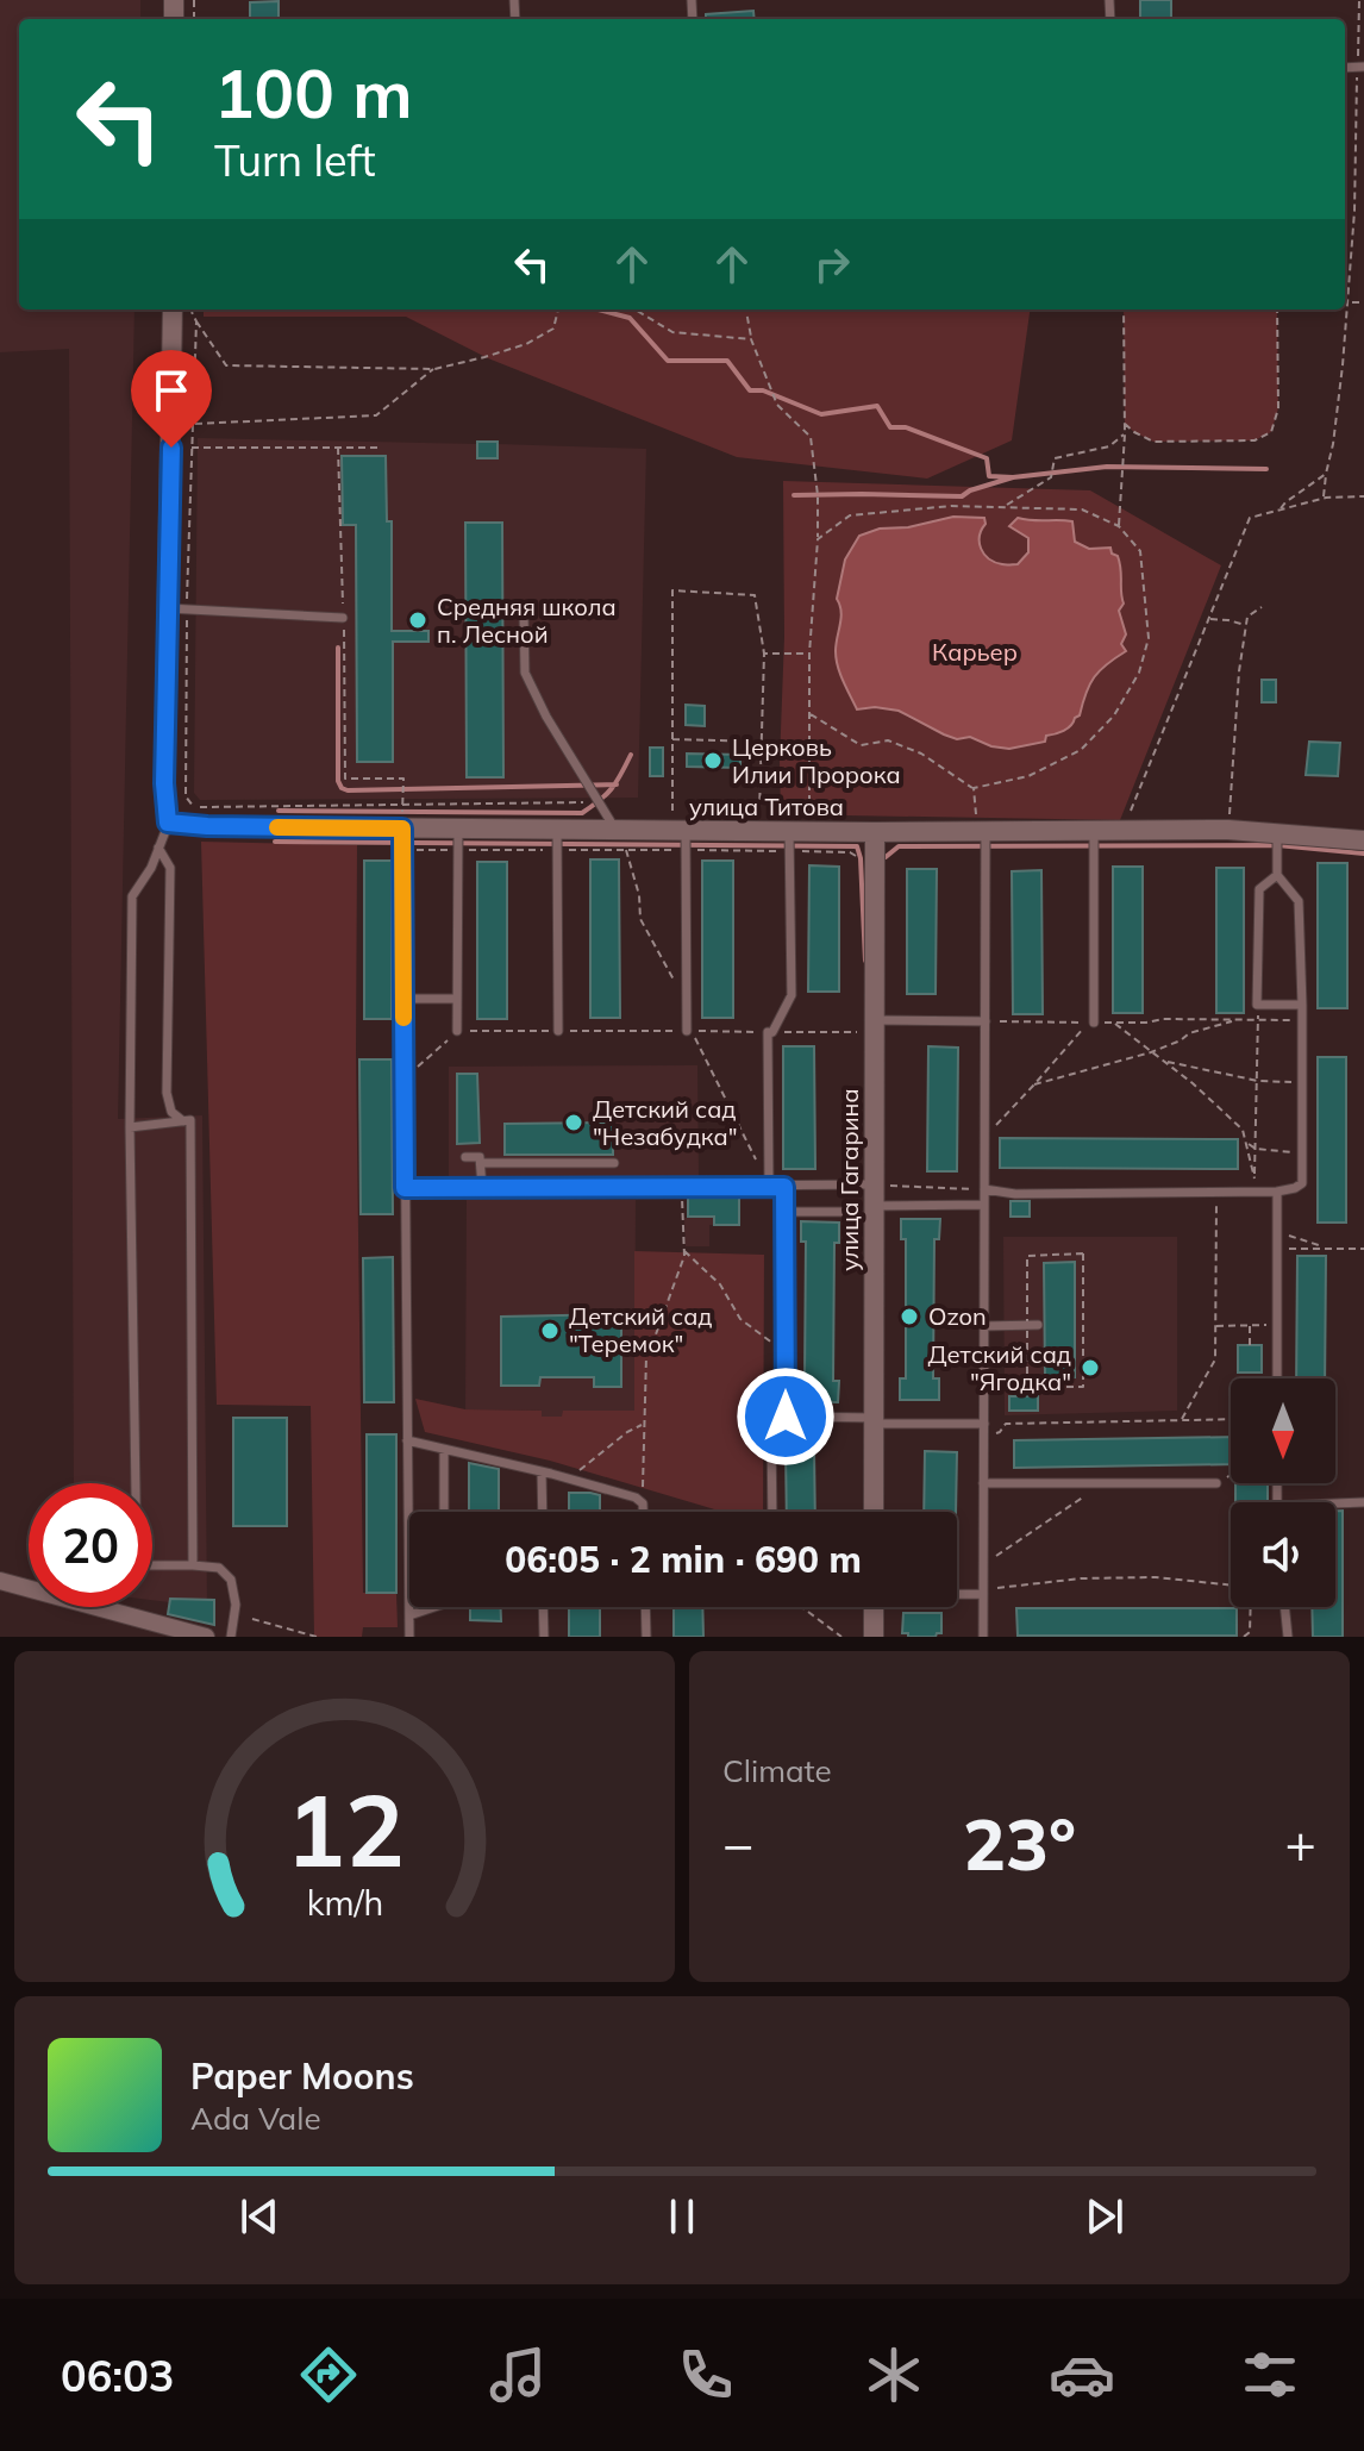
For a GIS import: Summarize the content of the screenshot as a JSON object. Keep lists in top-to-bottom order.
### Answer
{
  "streets": {
    "street": ["улица Титова", "улица Гагарина"]
  },
  "crossings": [
    ["улица Титова", "улица Гагарина"]
  ],
  "parks": ["Карьер"],
  "places": [
    "Средняя школа п. Лесной",
    "Церковь Илии Пророка",
    "Детский сад \"Незабудка\"",
    "Ozon",
    "Детский сад \"Теремок\"",
    "Детский сад \"Ягодка\""
  ],
  "north": "bottom",
  "page": {
    "turn": ["100 m", "Turn left"],
    "limit": "20",
    "trip": "06:05 · 2 min · 690 m",
    "tile": "Climate",
    "heat": ["−", "23°", "+"],
    "song": ["Paper Moons", "Ada Vale"],
    "tabs": "06:03",
    "gauge": ["12", "km/h"]
  }
}
